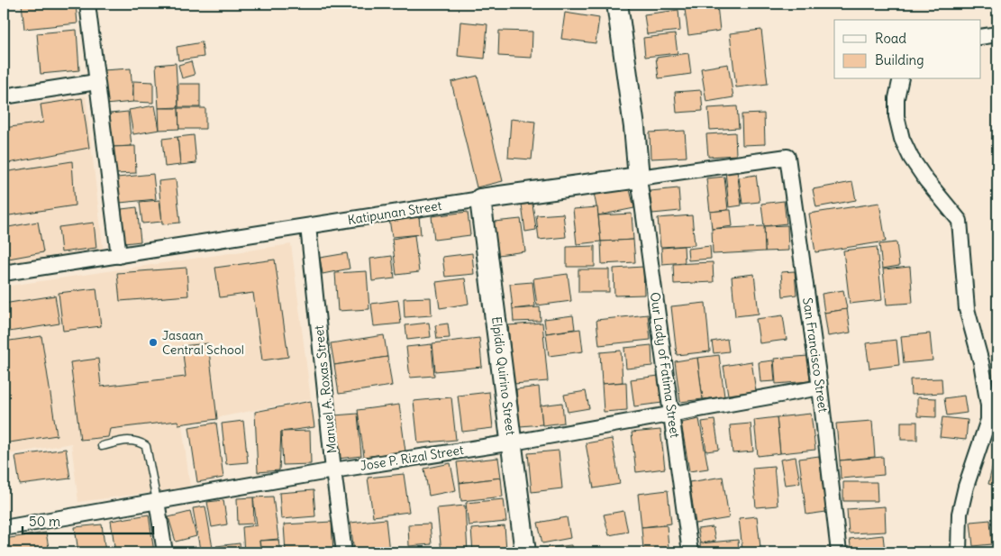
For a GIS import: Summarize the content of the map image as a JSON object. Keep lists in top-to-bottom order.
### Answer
{
  "streets": {
    "street": [
      "Katipunan Street",
      "San Francisco Street",
      "Our Lady of Fatima Street",
      "Elpidio Quirino Street",
      "Manuel A. Roxas Street",
      "Jose P. Rizal Street"
    ]
  },
  "crossings": [
    ["Katipunan Street", "San Francisco Street"],
    ["Katipunan Street", "Our Lady of Fatima Street"],
    ["Katipunan Street", "Elpidio Quirino Street"],
    ["Katipunan Street", "Manuel A. Roxas Street"],
    ["San Francisco Street", "Jose P. Rizal Street"],
    ["Our Lady of Fatima Street", "Jose P. Rizal Street"],
    ["Elpidio Quirino Street", "Jose P. Rizal Street"],
    ["Manuel A. Roxas Street", "Jose P. Rizal Street"]
  ],
  "places": ["Jasaan Central School"],
  "legend": ["Road", "Building"],
  "scale_bar": "50 m"
}
